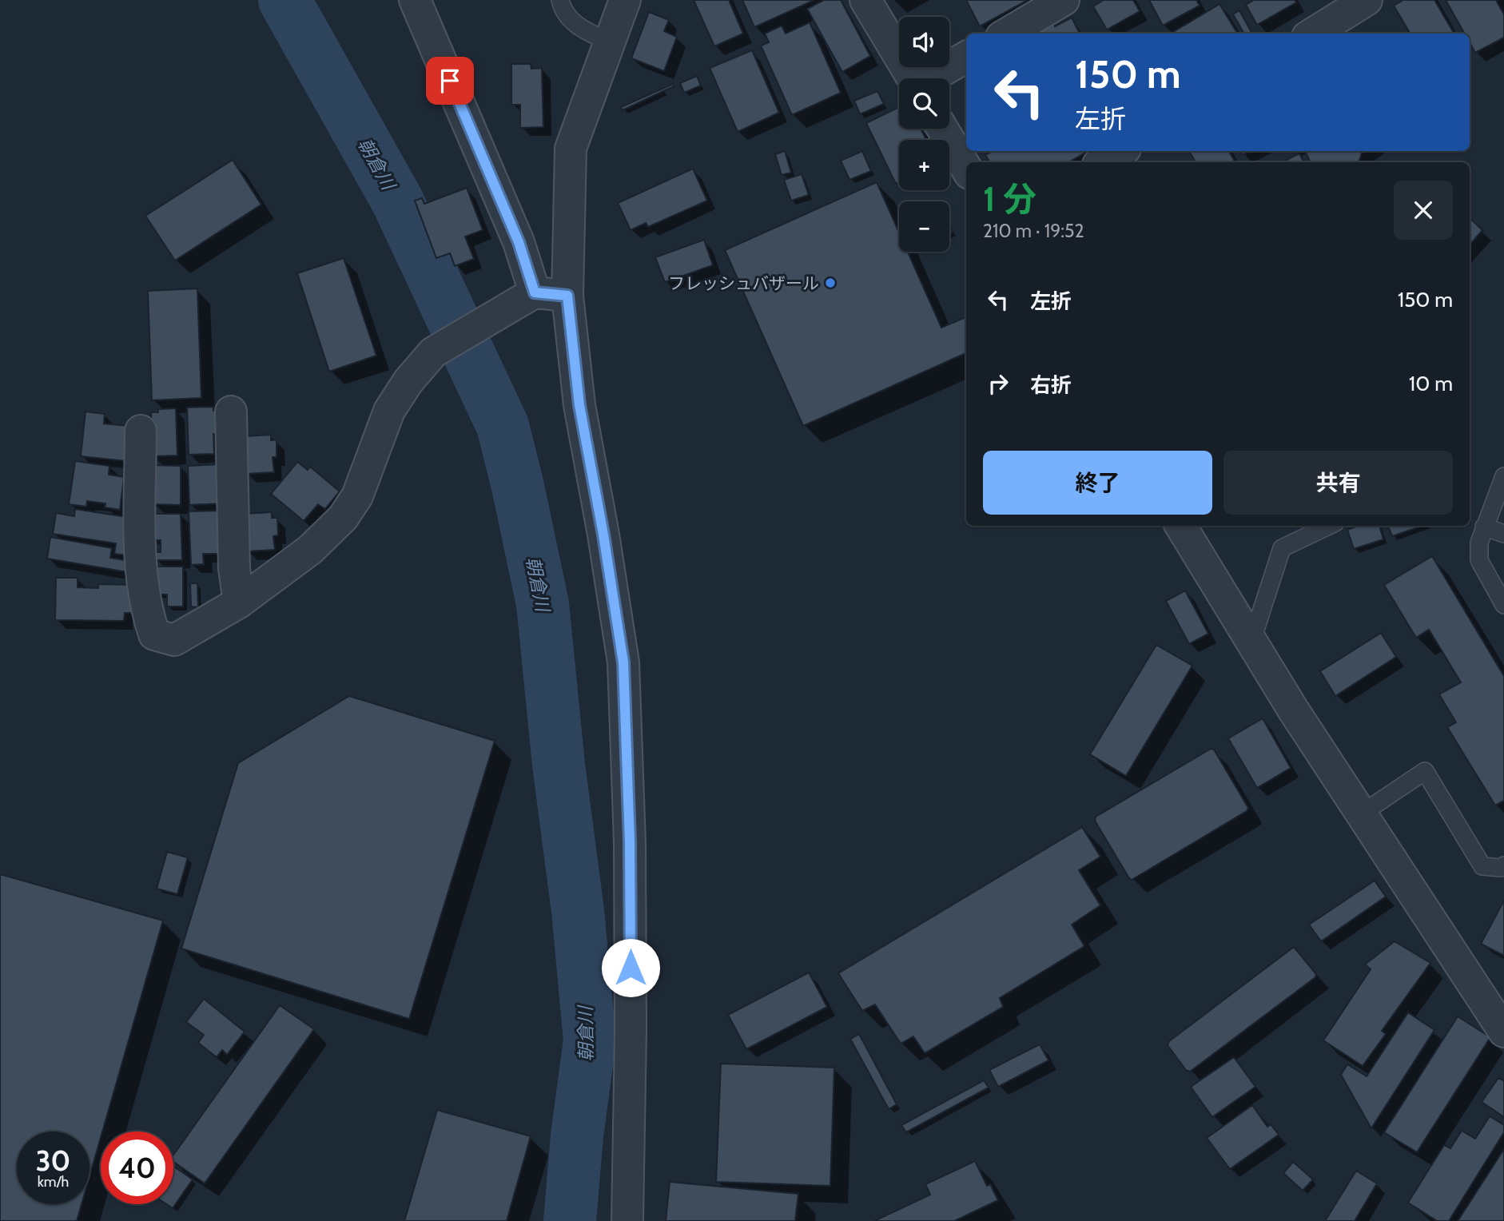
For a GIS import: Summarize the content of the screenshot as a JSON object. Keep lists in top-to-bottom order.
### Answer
{
  "water": ["朝倉川"],
  "places": ["フレッシュバザール"],
  "page": {
    "map_buttons": ["+", "−"],
    "turn": ["150 m", "左折"],
    "heading": ["1 分", "210 m · 19:52"],
    "list": [
      {
        "name": "左折",
        "value": "150 m"
      },
      {
        "name": "右折",
        "value": "10 m"
      }
    ],
    "buttons": ["終了", "共有"],
    "speed": "30 km/h",
    "limit": "40"
  }
}
